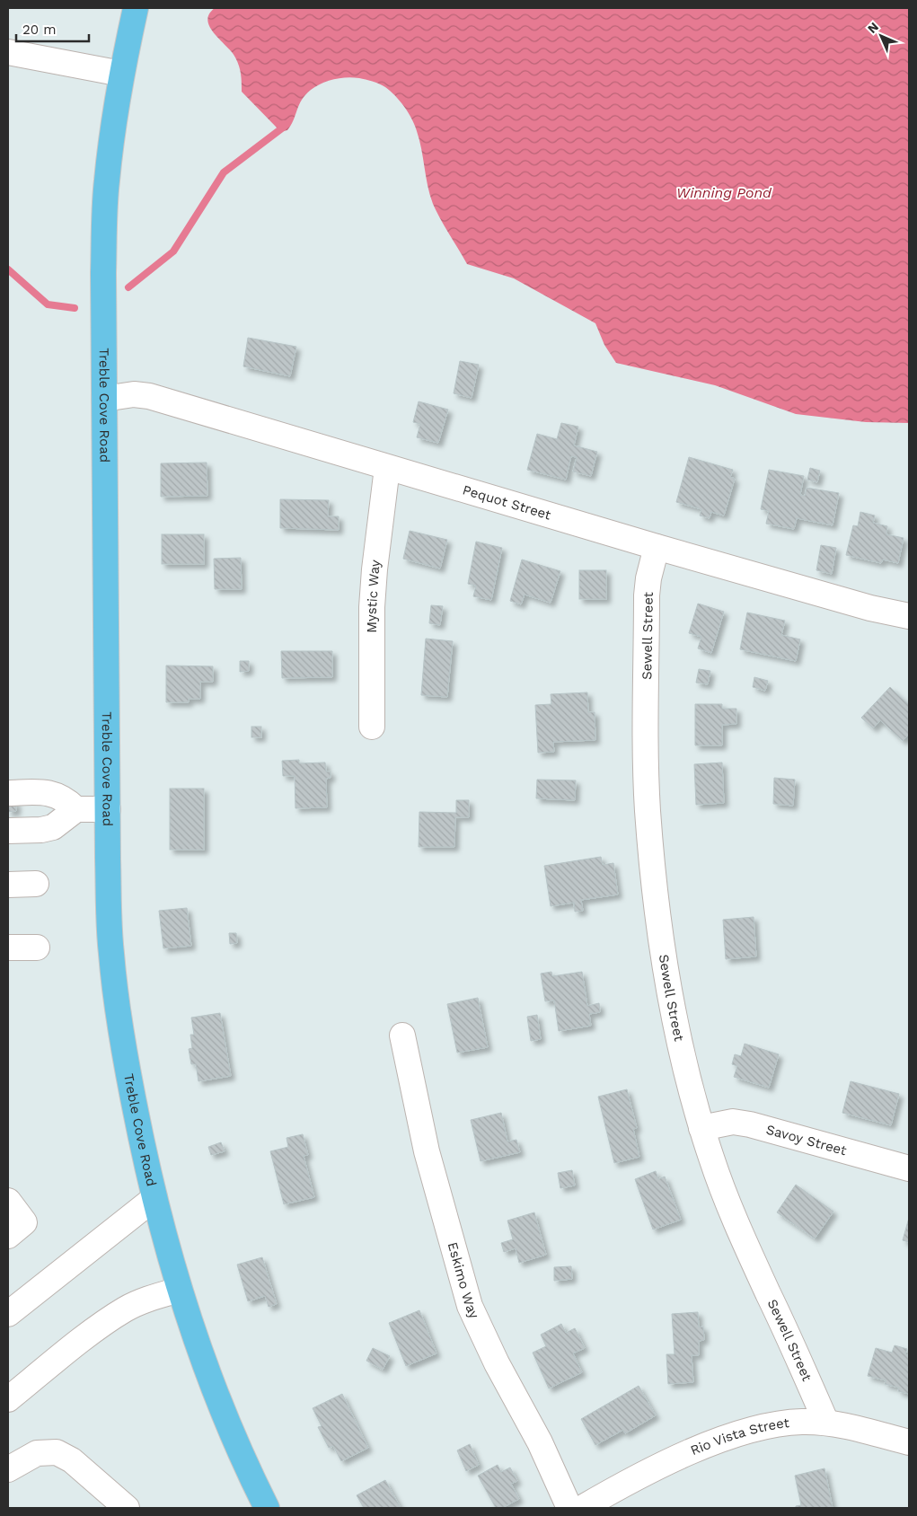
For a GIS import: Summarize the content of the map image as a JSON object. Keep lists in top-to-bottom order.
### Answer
{
  "streets": {
    "main road": ["Treble Cove Road"],
    "street": [
      "Pequot Street",
      "Mystic Way",
      "Sewell Street",
      "Savoy Street",
      "Eskimo Way",
      "Rio Vista Street"
    ]
  },
  "crossings": [
    ["Treble Cove Road", "Pequot Street"],
    ["Pequot Street", "Mystic Way"],
    ["Pequot Street", "Sewell Street"],
    ["Sewell Street", "Savoy Street"],
    ["Sewell Street", "Rio Vista Street"]
  ],
  "water": ["Winning Pond"],
  "scale_bar": "20 m",
  "north": "top left"
}
